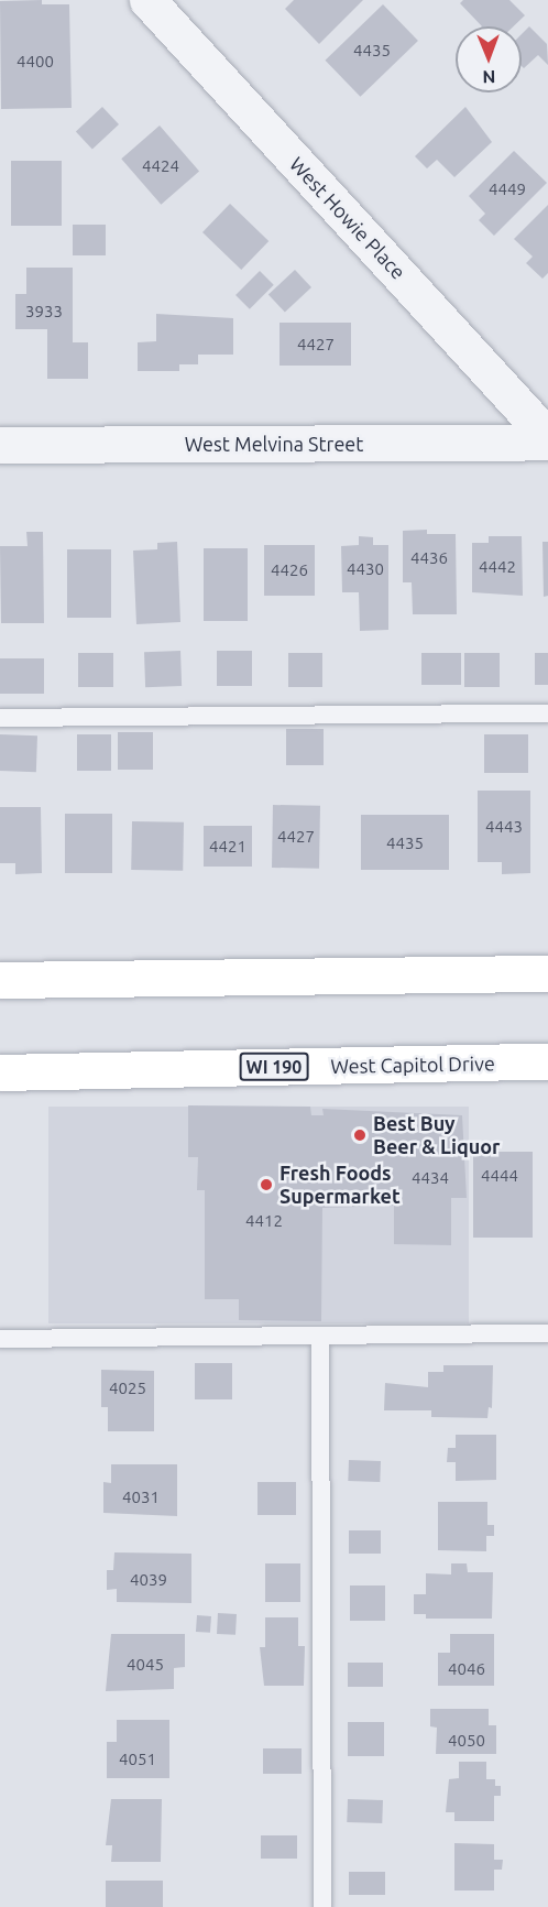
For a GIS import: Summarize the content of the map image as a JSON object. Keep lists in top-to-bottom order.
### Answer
{
  "streets": {
    "main road": ["West Capitol Drive", "WI 190"],
    "street": ["West Howie Place", "West Melvina Street"]
  },
  "crossings": [
    ["West Howie Place", "West Melvina Street"]
  ],
  "places": ["Best Buy Beer & Liquor", "Fresh Foods Supermarket"],
  "house_numbers": [
    "4435",
    "4400",
    "4424",
    "4449",
    "3933",
    "4427",
    "4436",
    "4442",
    "4430",
    "4426",
    "4443",
    "4427",
    "4435",
    "4421",
    "4444",
    "4434",
    "4412",
    "4025",
    "4031",
    "4039",
    "4045",
    "4046",
    "4050",
    "4051"
  ],
  "north": "bottom"
}
